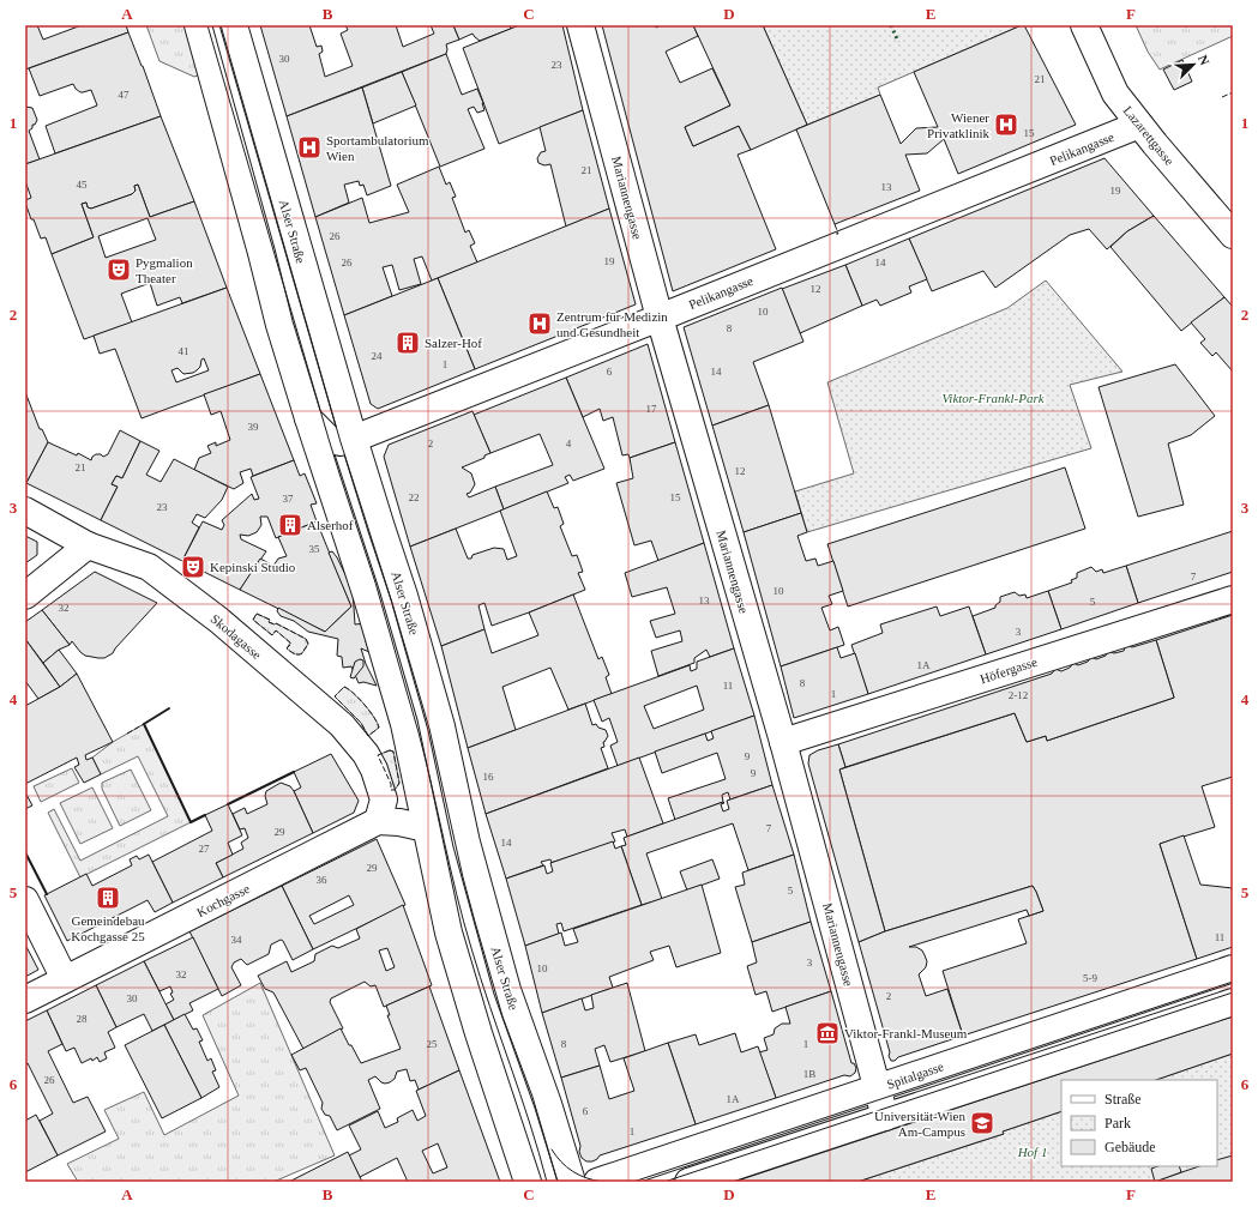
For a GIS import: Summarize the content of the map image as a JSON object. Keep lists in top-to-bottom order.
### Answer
{
  "streets": {
    "main road": [
      "Lazarettgasse",
      "Pelikangasse",
      "Mariannengasse",
      "Alser Straße",
      "Skodagasse",
      "Höfergasse",
      "Kochgasse",
      "Spitalgasse"
    ]
  },
  "crossings": [
    ["Lazarettgasse", "Pelikangasse"],
    ["Pelikangasse", "Mariannengasse"],
    ["Pelikangasse", "Alser Straße"],
    ["Mariannengasse", "Höfergasse"],
    ["Mariannengasse", "Spitalgasse"],
    ["Skodagasse", "Kochgasse"]
  ],
  "parks": ["Viktor-Frankl-Park", "Hof 1"],
  "places": {
    "hospital": ["Wiener Privatklinik", "Sportambulatorium Wien", "Zentrum für Medizin und Gesundheit"],
    "theatre": ["Pygmalion Theater", "Kepinski Studio"],
    "building": ["Salzer-Hof", "Alserhof", "Gemeindebau Kochgasse 25"],
    "museum": ["Viktor-Frankl-Museum"],
    "school or university": ["Universität-Wien Am-Campus"]
  },
  "house_numbers": [
    "30",
    "23",
    "21",
    "47",
    "15",
    "21",
    "45",
    "13",
    "19",
    "26",
    "19",
    "26",
    "14",
    "12",
    "10",
    "8",
    "41",
    "24",
    "1",
    "6",
    "14",
    "17",
    "39",
    "2",
    "4",
    "21",
    "12",
    "22",
    "15",
    "37",
    "23",
    "35",
    "7",
    "10",
    "13",
    "5",
    "32",
    "3",
    "1A",
    "8",
    "11",
    "1",
    "2-12",
    "9",
    "9",
    "16",
    "7",
    "29",
    "14",
    "27",
    "29",
    "36",
    "5",
    "11",
    "34",
    "3",
    "10",
    "32",
    "5-9",
    "2",
    "30",
    "28",
    "25",
    "8",
    "1",
    "1B",
    "26",
    "1A",
    "6",
    "1"
  ],
  "legend": ["Straße", "Park", "Gebäude"],
  "north": "top right",
  "grid": {
    "columns": [
      "A",
      "B",
      "C",
      "D",
      "E",
      "F"
    ],
    "rows": [
      "1",
      "2",
      "3",
      "4",
      "5",
      "6"
    ]
  }
}
